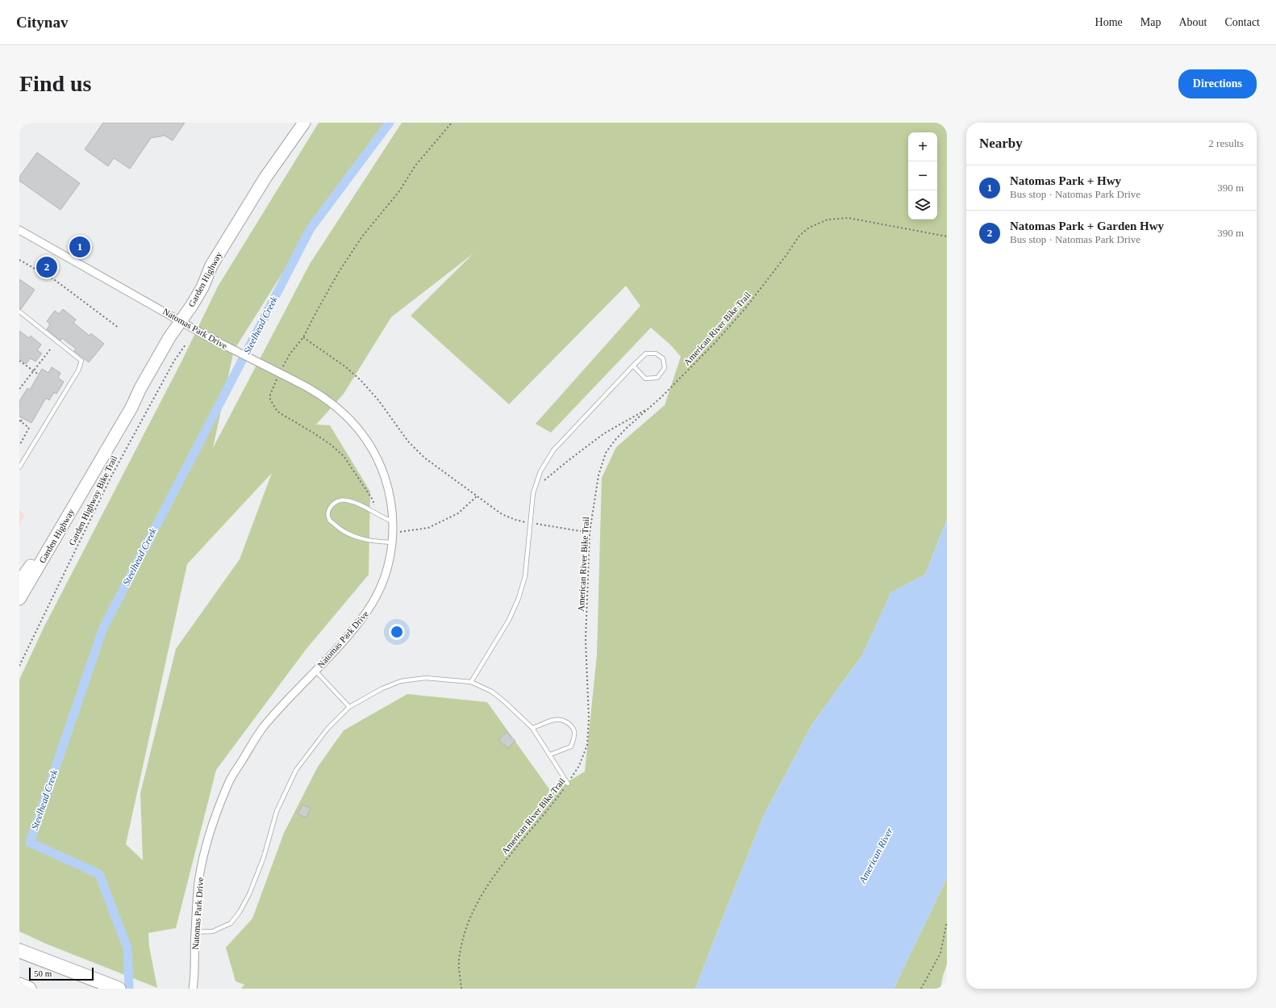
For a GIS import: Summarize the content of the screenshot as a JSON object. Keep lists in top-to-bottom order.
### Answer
{
  "streets": {
    "main road": ["Garden Highway"],
    "street": ["Natomas Park Drive"],
    "path": ["American River Bike Trail", "Garden Highway Bike Trail"]
  },
  "crossings": [
    ["Garden Highway", "Natomas Park Drive"]
  ],
  "water": ["Steelhead Creek", "American River"],
  "scale_bar": "50 m",
  "page": {
    "header": "Citynav",
    "nav": [
      "Home",
      "Map",
      "About",
      "Contact"
    ],
    "buttons": "Directions",
    "title": "Find us",
    "heading": ["Nearby", "2 results"],
    "map_buttons": ["+", "−"],
    "list": [
      {
        "mark": "1",
        "name": "Natomas Park + Hwy",
        "note": "Bus stop · Natomas Park Drive",
        "value": "390 m"
      },
      {
        "mark": "2",
        "name": "Natomas Park + Garden Hwy",
        "note": "Bus stop · Natomas Park Drive",
        "value": "390 m"
      }
    ],
    "pins": ["1", "2"],
    "scale": "50 m"
  }
}
